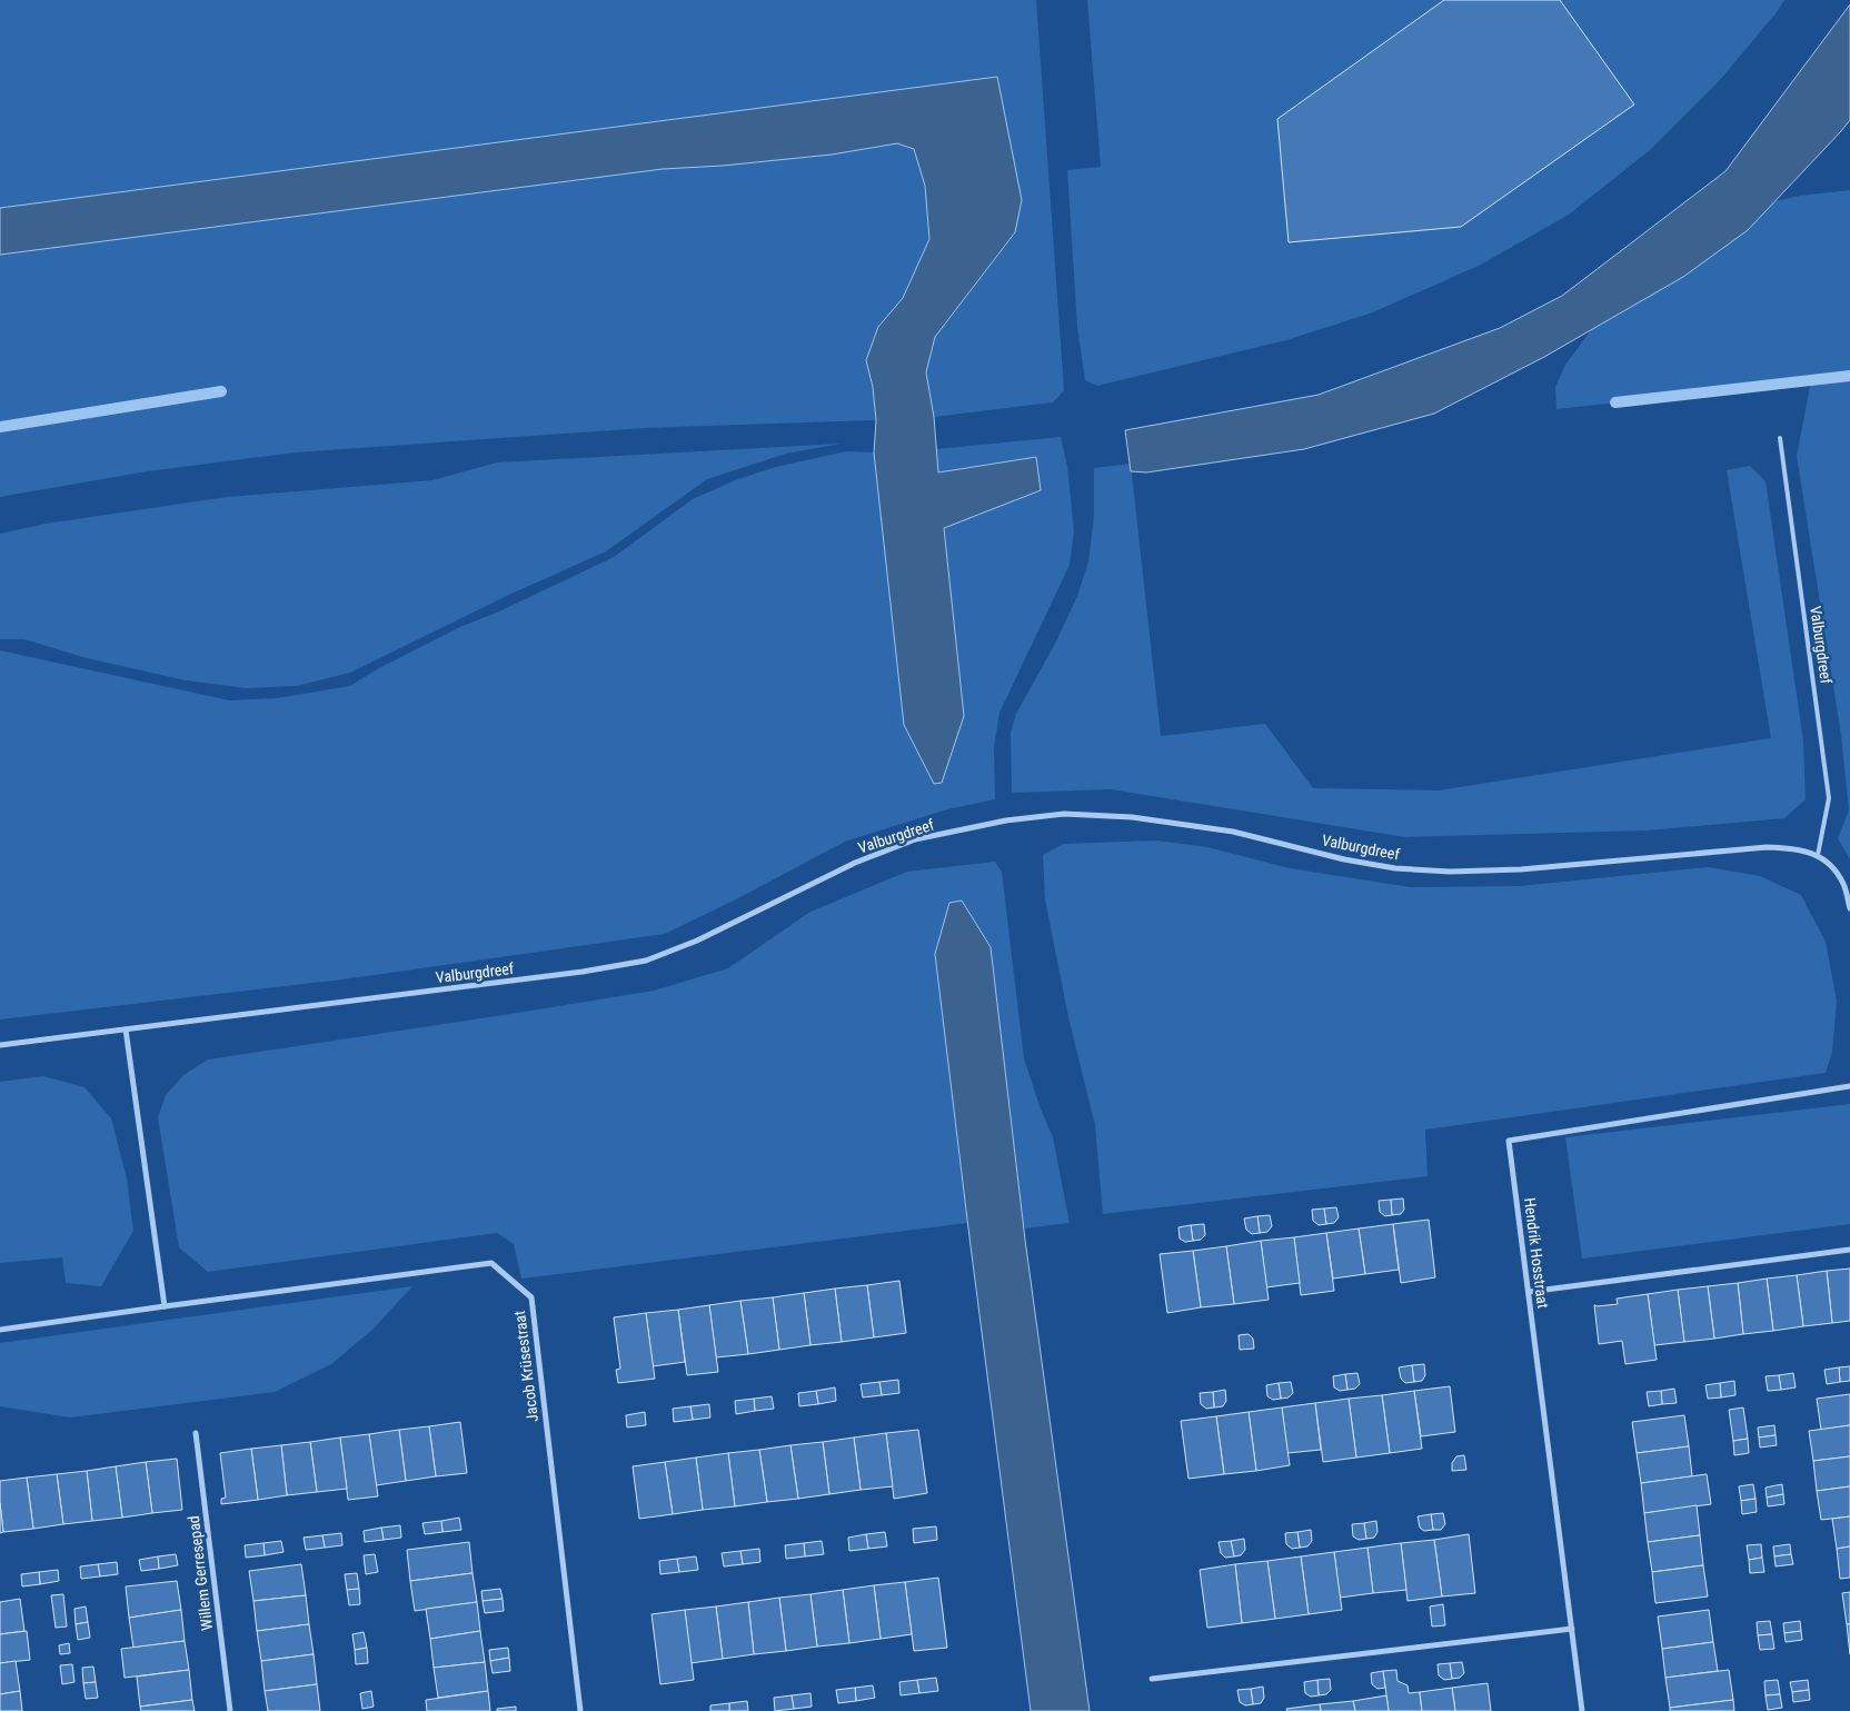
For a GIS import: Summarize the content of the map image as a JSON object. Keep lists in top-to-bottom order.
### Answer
{
  "streets": {
    "street": [
      "Valburgdreef",
      "Hendrik Hosstraat",
      "Jacob Krüsestraat",
      "Willem Gerresepad"
    ]
  }
}
